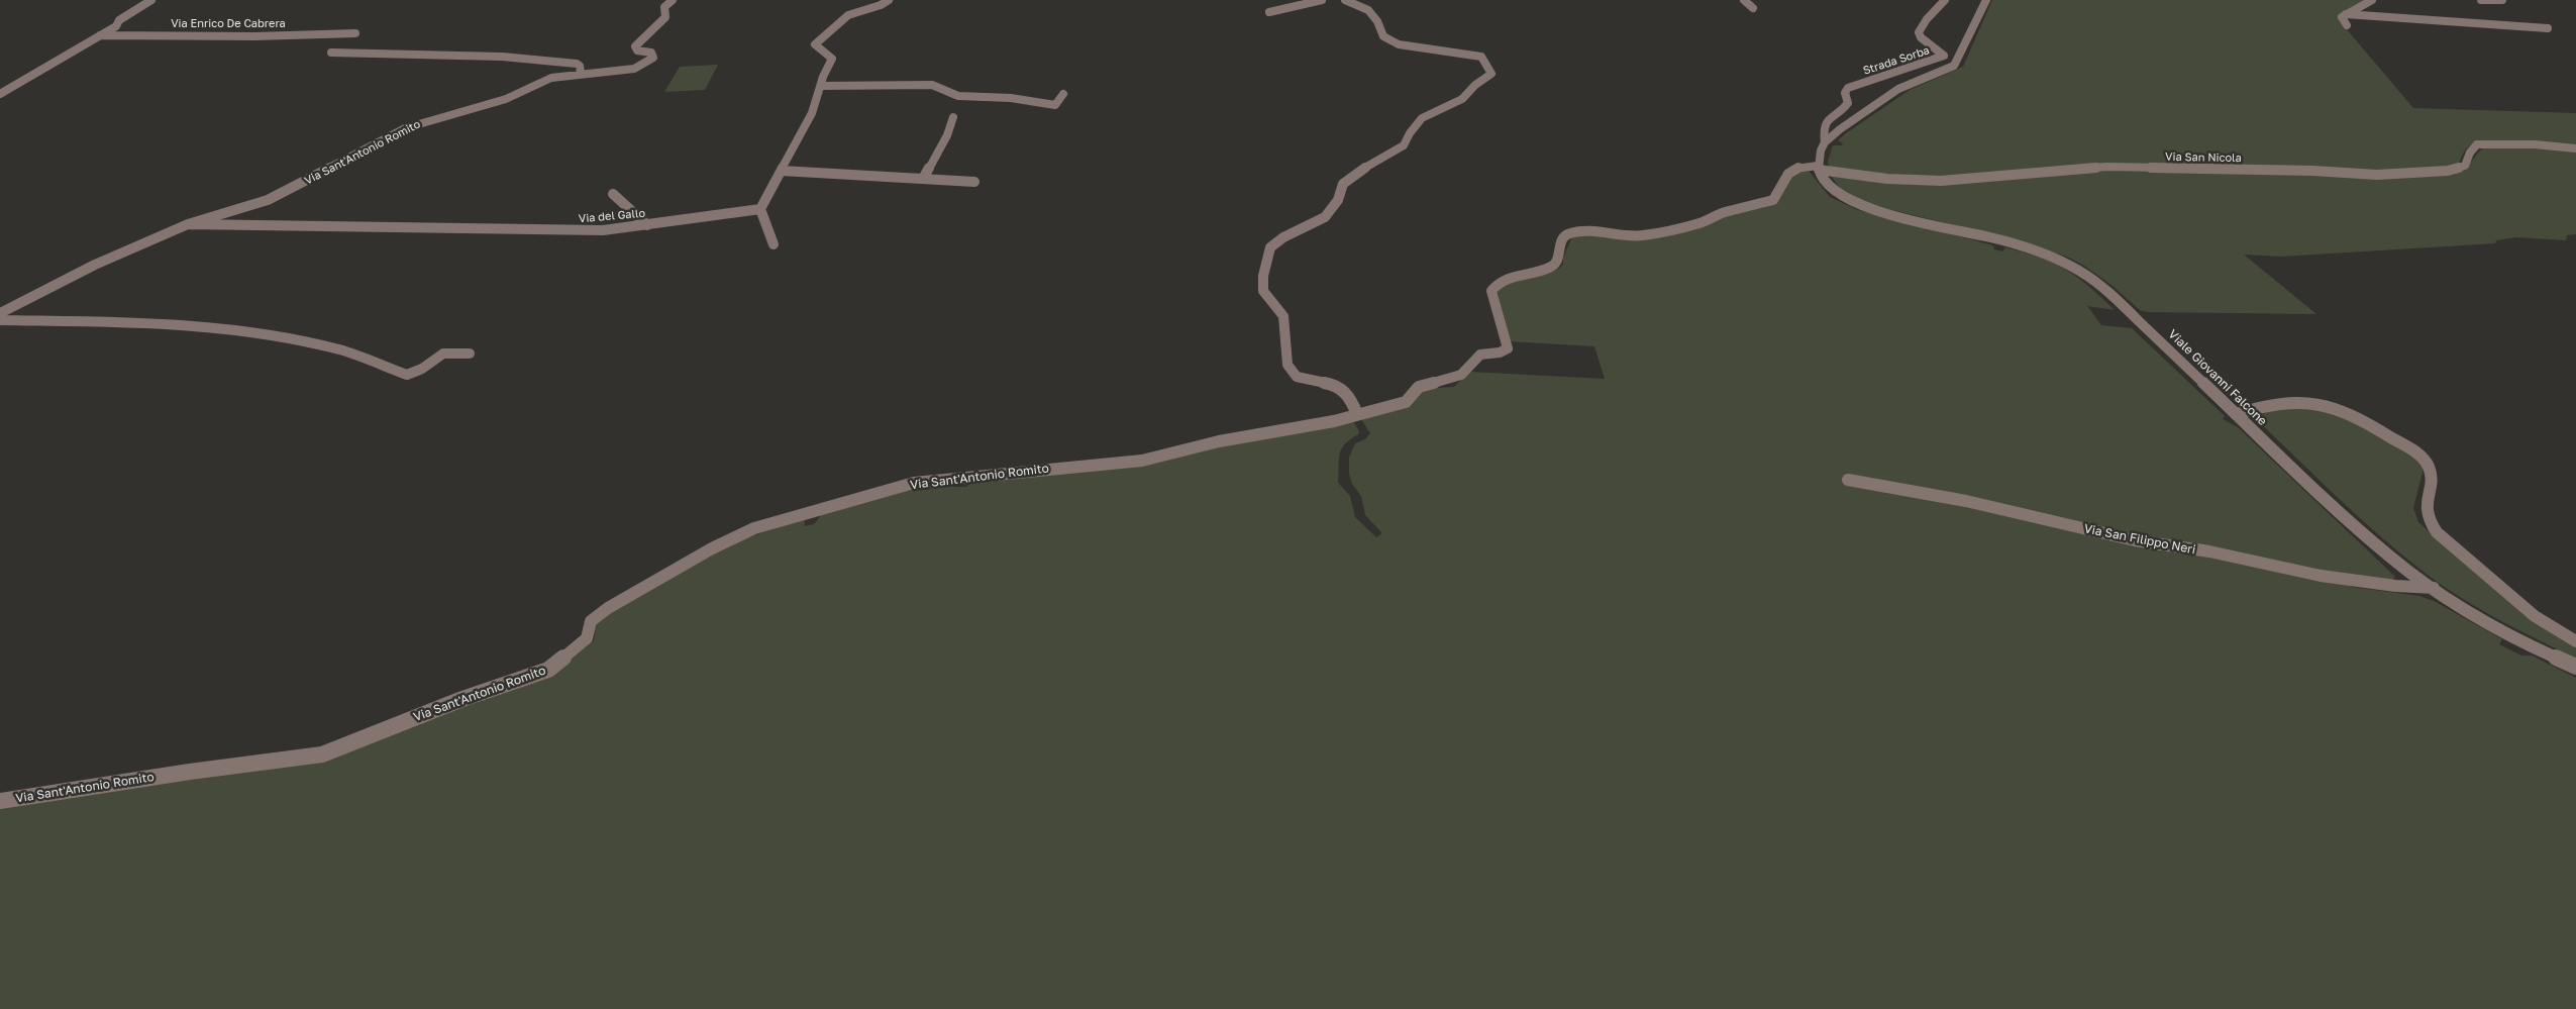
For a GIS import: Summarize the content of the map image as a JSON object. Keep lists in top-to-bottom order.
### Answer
{
  "streets": {
    "street": [
      "Via Enrico De Cabrera",
      "Strada Sorba",
      "Via Sant'Antonio Romito",
      "Via San Nicola",
      "Via del Gallo",
      "Viale Giovanni Falcone",
      "Via San Filippo Neri"
    ]
  },
  "crossings": [
    ["Via Sant'Antonio Romito", "Via San Nicola"],
    ["Via Sant'Antonio Romito", "Via del Gallo"],
    ["Via Sant'Antonio Romito", "Viale Giovanni Falcone"],
    ["Via San Nicola", "Viale Giovanni Falcone"],
    ["Viale Giovanni Falcone", "Via San Filippo Neri"]
  ]
}
